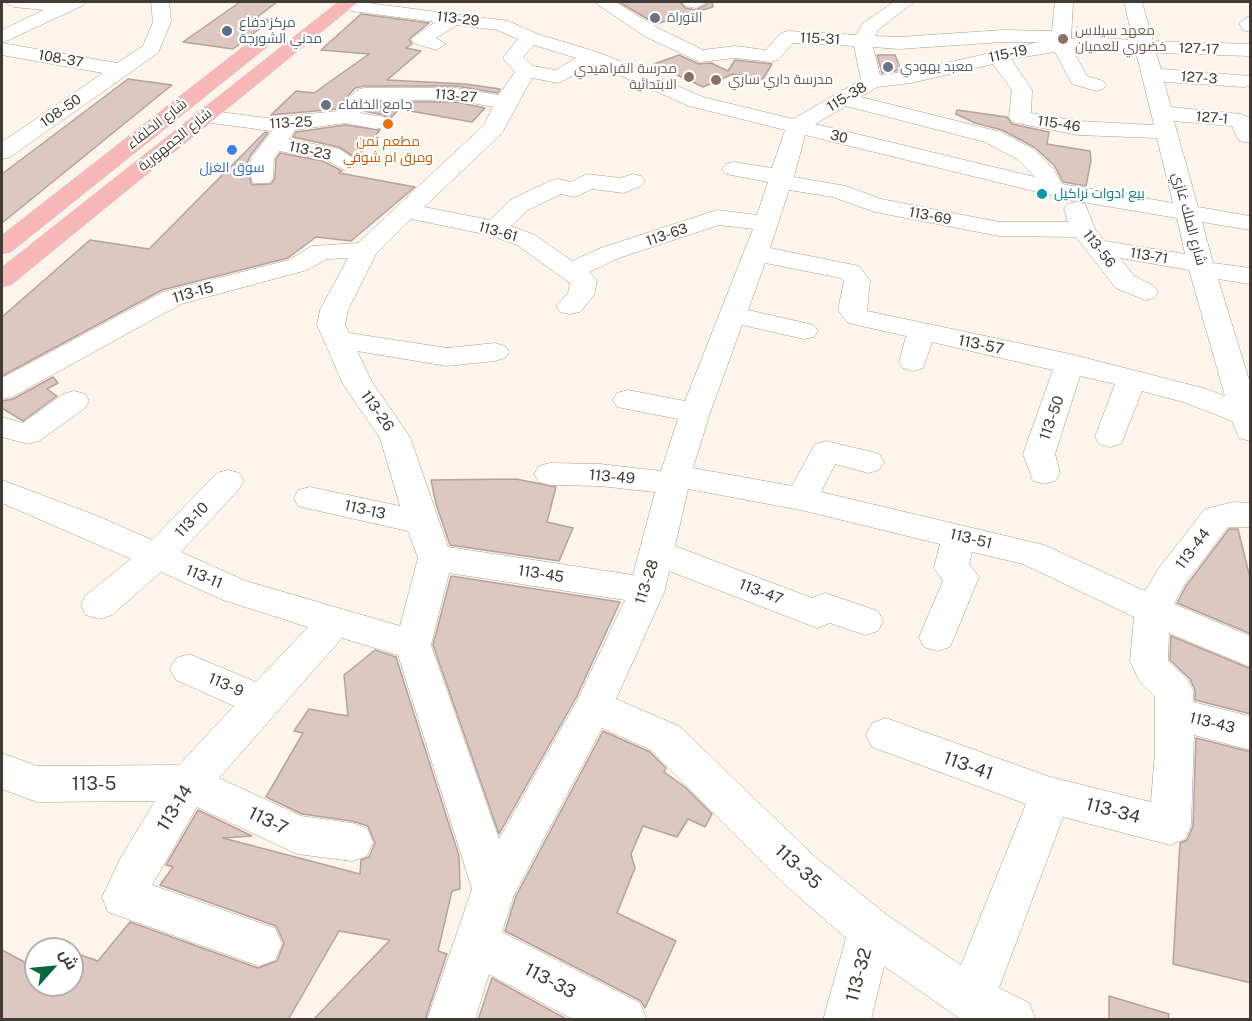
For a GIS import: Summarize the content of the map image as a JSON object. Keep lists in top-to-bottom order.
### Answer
{
  "streets": {
    "main road": ["شارع الخلفاء", "شارع الجمهورية"],
    "street": [
      "113-29",
      "115-31",
      "127-17",
      "115-19",
      "108-37",
      "127-3",
      "113-27",
      "115-38",
      "108-50",
      "127-1",
      "113-25",
      "115-46",
      "30",
      "113-23",
      "113-69",
      "شارع الملك غازي",
      "113-61",
      "113-63",
      "113-56",
      "113-71",
      "113-15",
      "113-57",
      "113-26",
      "113-50",
      "113-49",
      "113-13",
      "113-10",
      "113-51",
      "113-44",
      "113-45",
      "113-11",
      "113-28",
      "113-47",
      "113-9",
      "113-43",
      "113-41",
      "113-5",
      "113-14",
      "113-34",
      "113-7",
      "113-35",
      "113-32",
      "113-33"
    ]
  },
  "crossings": [
    ["113-29", "30"],
    ["113-29", "شارع الجمهورية"],
    ["115-31", "115-19"],
    ["115-31", "115-38"],
    ["127-17", "115-19"],
    ["127-17", "شارع الملك غازي"],
    ["115-19", "115-38"],
    ["115-19", "115-46"],
    ["115-19", "شارع الملك غازي"],
    ["108-37", "108-50"],
    ["127-3", "شارع الملك غازي"],
    ["113-27", "113-25"],
    ["113-27", "113-26"],
    ["115-38", "30"],
    ["115-38", "113-56"],
    ["115-38", "113-28"],
    ["127-1", "115-46"],
    ["127-1", "شارع الملك غازي"],
    ["113-25", "شارع الجمهورية"],
    ["115-46", "شارع الملك غازي"],
    ["30", "شارع الملك غازي"],
    ["30", "113-56"],
    ["30", "113-28"],
    ["113-69", "113-56"],
    ["113-69", "113-71"],
    ["113-69", "113-28"],
    ["شارع الملك غازي", "113-71"],
    ["شارع الملك غازي", "113-57"],
    ["113-61", "113-63"],
    ["113-61", "113-26"],
    ["113-63", "113-57"],
    ["113-63", "113-28"],
    ["113-56", "113-71"],
    ["113-15", "113-26"],
    ["113-57", "113-50"],
    ["113-57", "113-28"],
    ["113-26", "113-13"],
    ["113-26", "113-45"],
    ["113-49", "113-51"],
    ["113-49", "113-28"],
    ["113-10", "113-11"],
    ["113-51", "113-44"],
    ["113-51", "113-28"],
    ["113-51", "113-34"],
    ["113-44", "113-34"],
    ["113-45", "113-28"],
    ["113-11", "113-14"],
    ["113-28", "113-47"],
    ["113-28", "113-35"],
    ["113-28", "113-33"],
    ["113-9", "113-14"],
    ["113-43", "113-34"],
    ["113-41", "113-34"],
    ["113-5", "113-14"],
    ["113-5", "113-7"],
    ["113-14", "113-7"],
    ["113-35", "113-32"]
  ],
  "places": [
    "التوراة",
    "مركز دفاع مدني الشورجة",
    "معهد سيلاس خضوري للعميان",
    "معبد يهودي",
    "مدرسة الفراهيدي الابتدائية",
    "مدرسة داري ساري",
    "جامع الخلفاء",
    "مطعم تمن ومرق ام شوقي",
    "سوق الغزل",
    "بيع ادوات نراكيل"
  ],
  "north": "top right"
}
